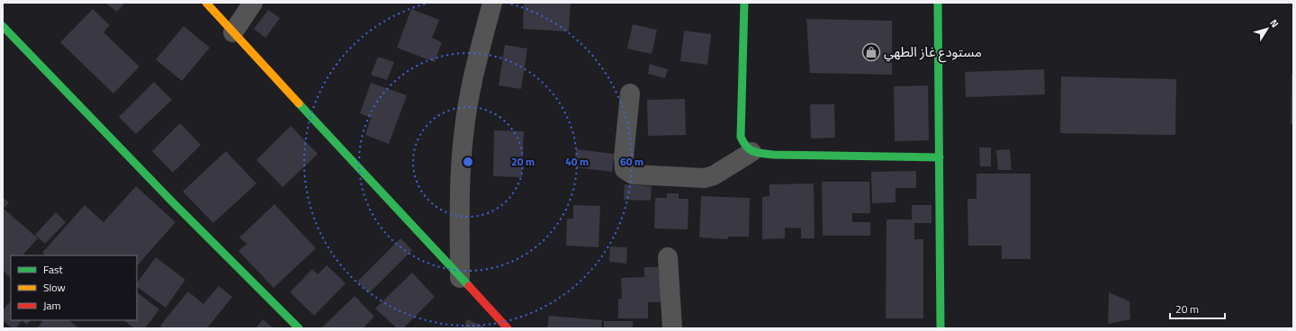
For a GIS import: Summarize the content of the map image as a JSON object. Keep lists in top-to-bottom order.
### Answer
{
  "places": {
    "shop": ["مستودع غاز الطهي"]
  },
  "legend": ["Fast", "Slow", "Jam"],
  "scale_bar": "20 m",
  "north": "top right",
  "rings": ["20 m", "40 m", "60 m"]
}
